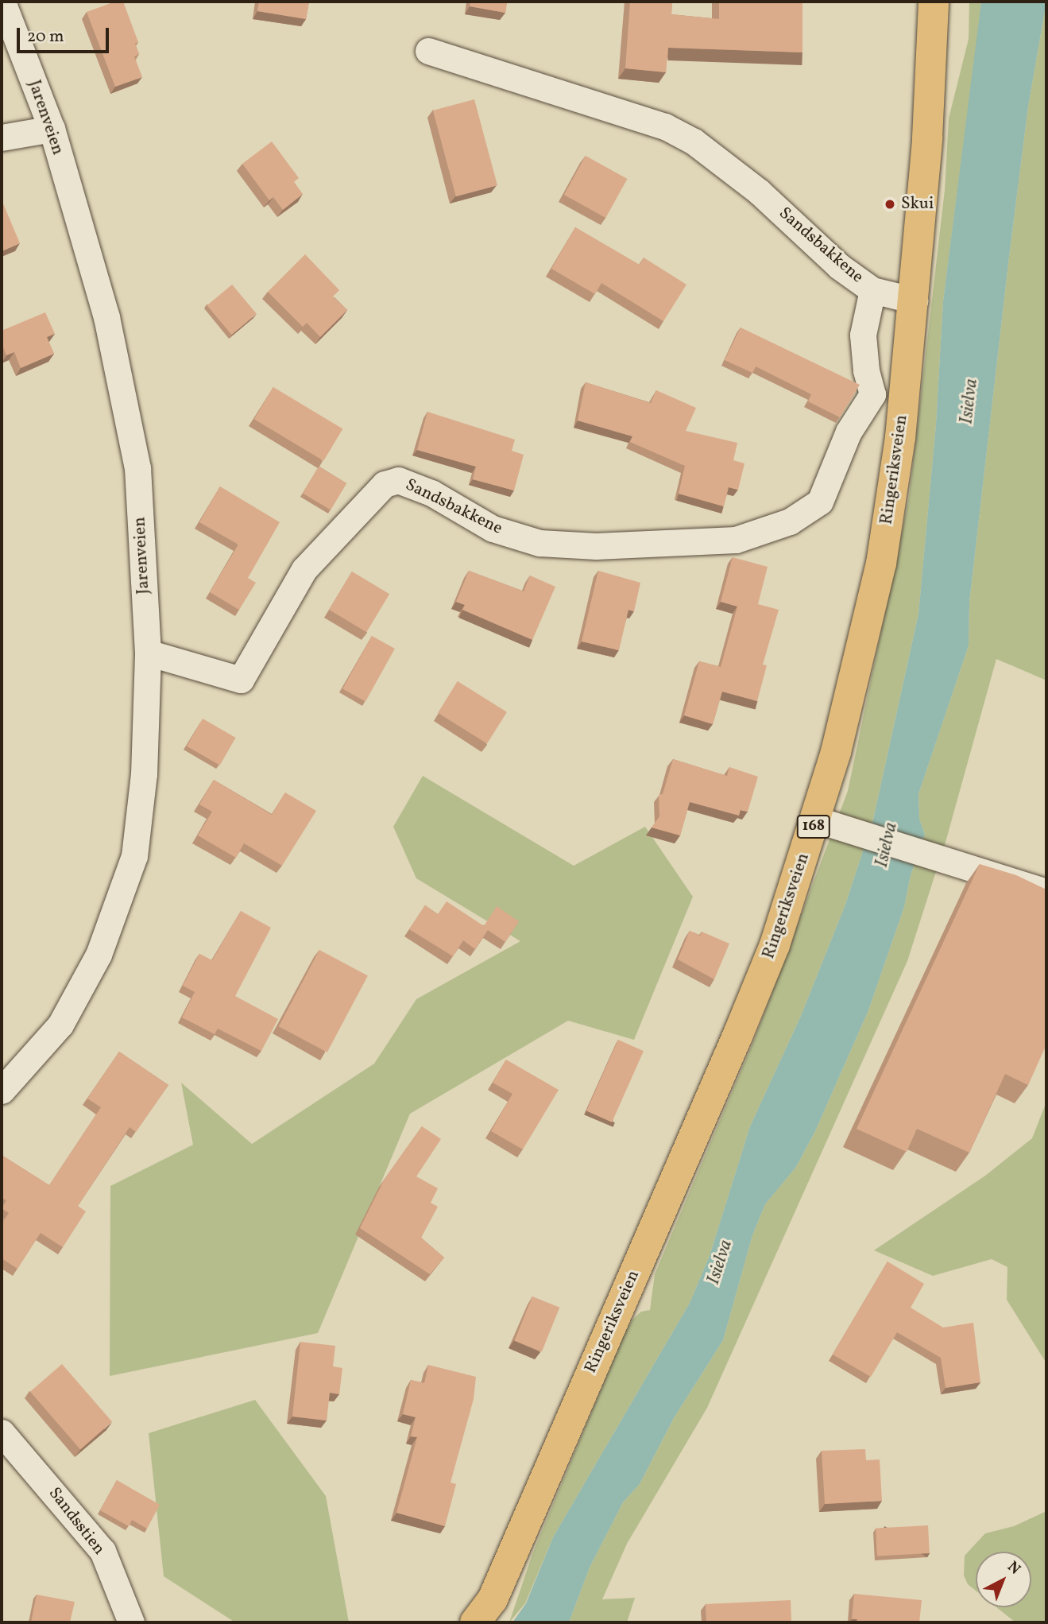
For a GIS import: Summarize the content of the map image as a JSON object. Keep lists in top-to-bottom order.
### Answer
{
  "streets": {
    "main road": ["Ringeriksveien", "168"],
    "street": ["Jarenveien", "Sandsbakkene", "Sandsstien"]
  },
  "crossings": [
    ["Jarenveien", "Sandsbakkene"],
    ["Sandsbakkene", "Ringeriksveien"]
  ],
  "water": ["Isielva"],
  "places": ["Skui"],
  "scale_bar": "20 m",
  "north": "top right"
}
